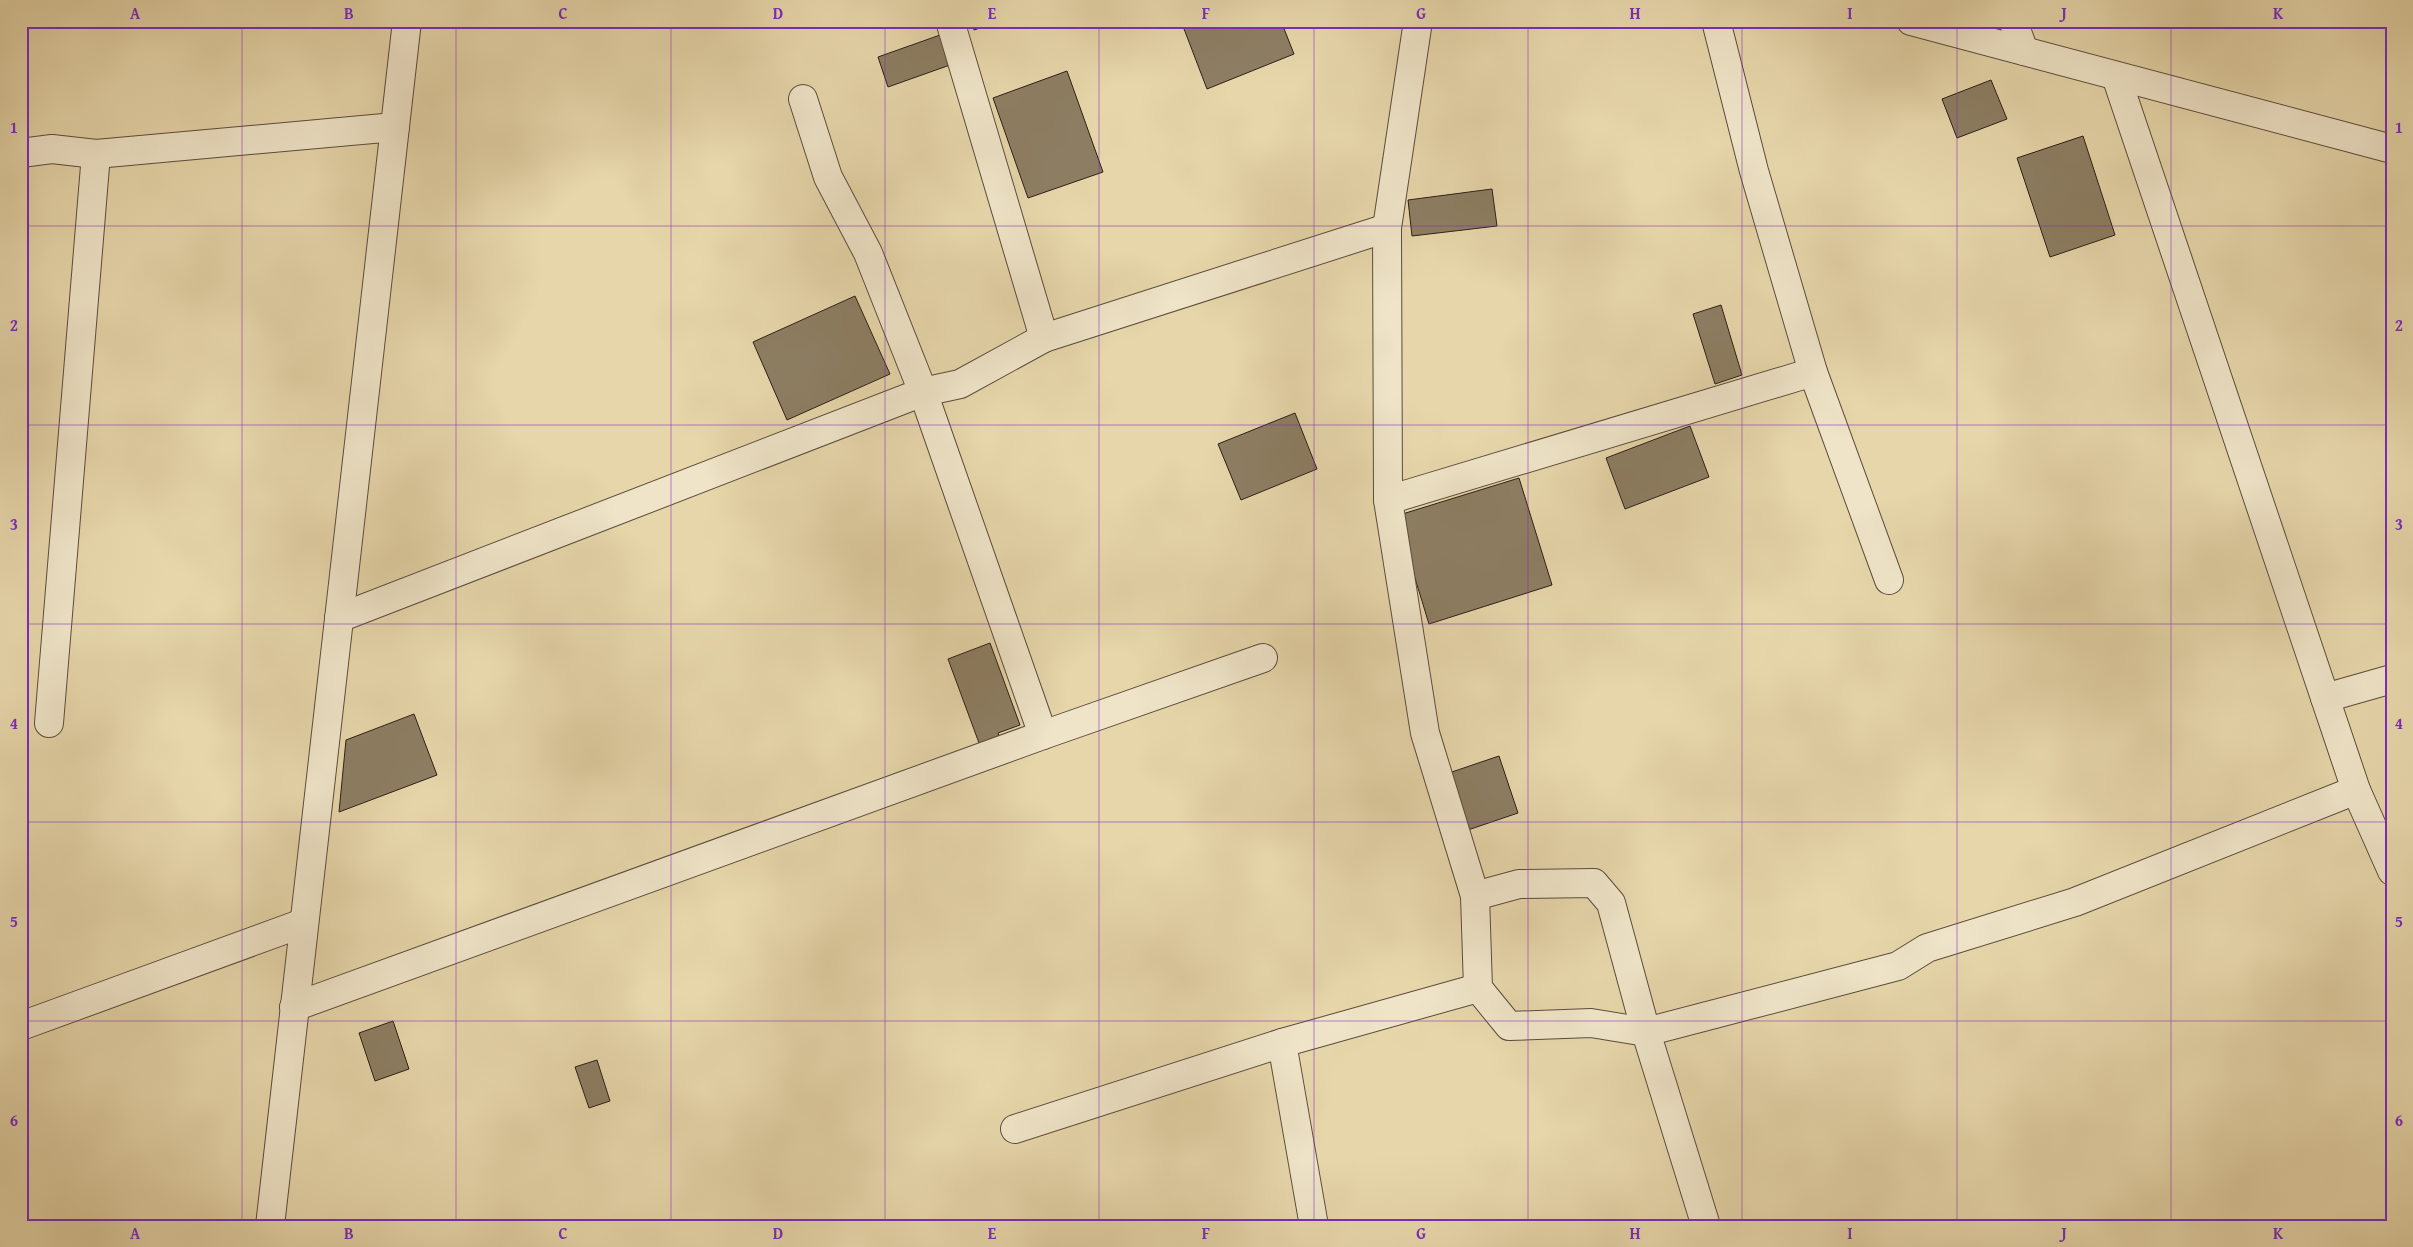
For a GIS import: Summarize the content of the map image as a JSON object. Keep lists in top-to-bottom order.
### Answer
{
  "grid": {
    "columns": [
      "A",
      "B",
      "C",
      "D",
      "E",
      "F",
      "G",
      "H",
      "I",
      "J",
      "K"
    ],
    "rows": [
      "1",
      "2",
      "3",
      "4",
      "5",
      "6"
    ]
  }
}
